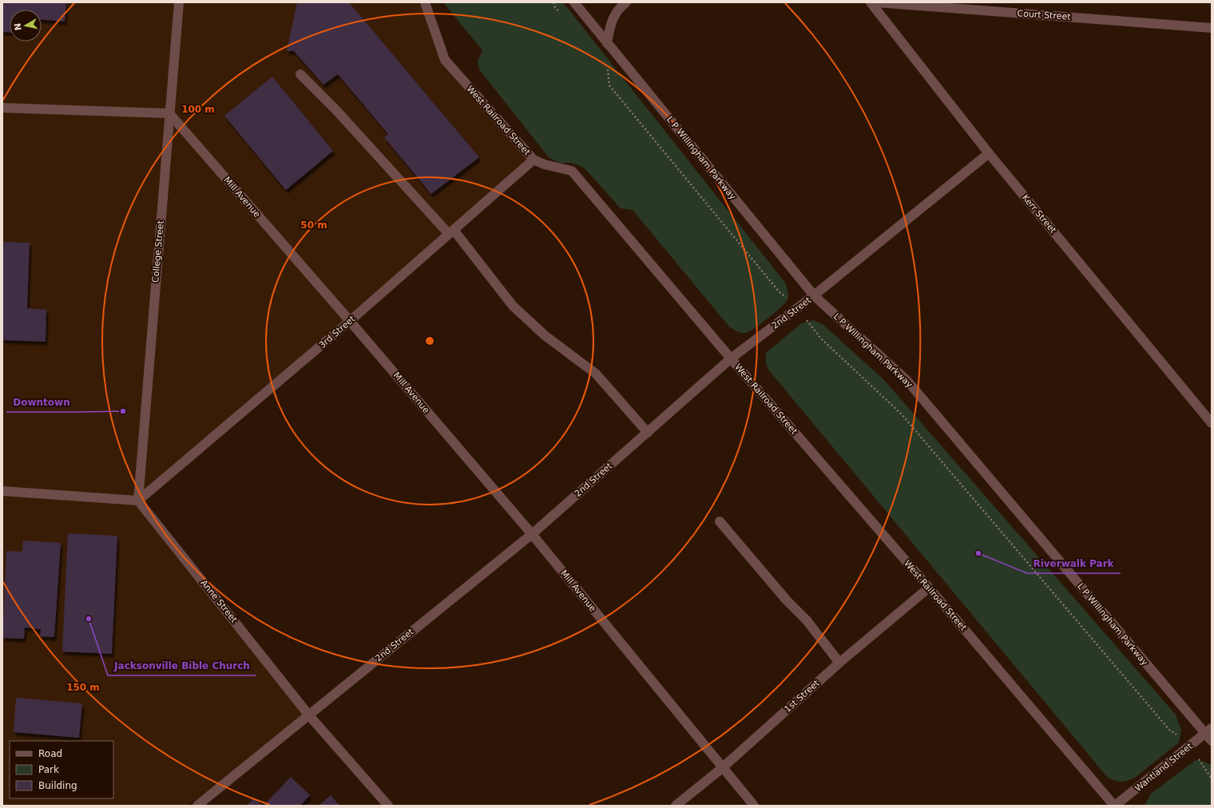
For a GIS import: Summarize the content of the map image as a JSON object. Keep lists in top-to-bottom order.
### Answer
{
  "streets": {
    "street": [
      "Court Street",
      "West Railroad Street",
      "L P Willingham Parkway",
      "Mill Avenue",
      "Kerr Street",
      "College Street",
      "2nd Street",
      "3rd Street",
      "Anne Street",
      "1st Street",
      "Wantland Street"
    ]
  },
  "crossings": [
    ["West Railroad Street", "2nd Street"],
    ["West Railroad Street", "3rd Street"],
    ["West Railroad Street", "1st Street"],
    ["West Railroad Street", "Wantland Street"],
    ["L P Willingham Parkway", "2nd Street"],
    ["L P Willingham Parkway", "Wantland Street"],
    ["Mill Avenue", "College Street"],
    ["Mill Avenue", "2nd Street"],
    ["Mill Avenue", "3rd Street"],
    ["Mill Avenue", "1st Street"],
    ["Kerr Street", "2nd Street"],
    ["College Street", "3rd Street"],
    ["College Street", "Anne Street"],
    ["2nd Street", "Anne Street"],
    ["3rd Street", "Anne Street"]
  ],
  "places": ["Downtown", "Riverwalk Park", "Jacksonville Bible Church"],
  "legend": ["Road", "Park", "Building"],
  "north": "left",
  "rings": ["100 m", "50 m", "150 m"]
}
